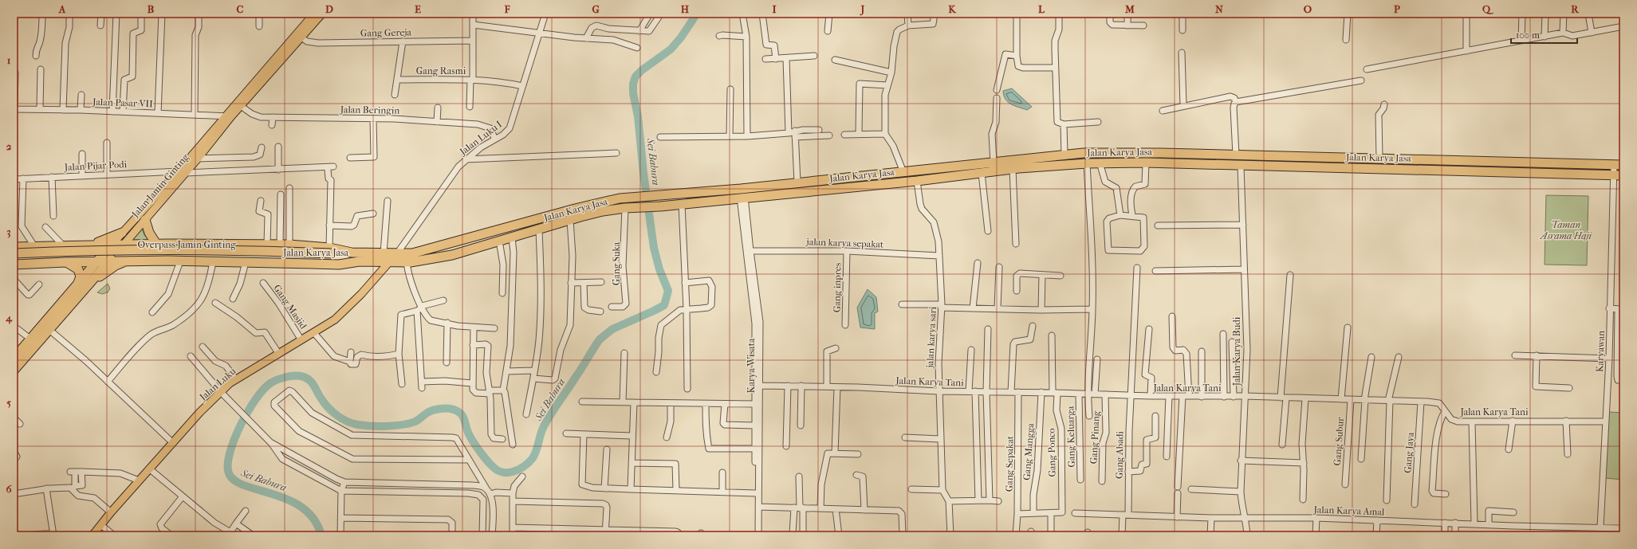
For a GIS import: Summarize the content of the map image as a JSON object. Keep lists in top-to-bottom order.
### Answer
{
  "streets": {
    "highway": ["Jalan Karya Jasa", "Jalan Jamin Ginting", "Overpass Jamin Ginting"],
    "main road": ["Jalan Luku"],
    "street": [
      "Gang Gereja",
      "Gang Rasmi",
      "Jalan Pasar VII",
      "Jalan Beringin",
      "Jalan Luku I",
      "Jalan Pijar Podi",
      "jalan karya sepakat",
      "Gang Suka",
      "Gang inpres",
      "Gang Masjid",
      "jalan karya sari",
      "Jalan Karya Budi",
      "Karyawan",
      "Karya Wisata",
      "Jalan Karya Tani",
      "Gang Keluarga",
      "Gang Pinang",
      "Gang Subur",
      "Gang Mangga",
      "Gang Ponco",
      "Gang Jaya",
      "Gang Abadi",
      "Gang Sepakat",
      "Jalan Karya Amal"
    ]
  },
  "crossings": [
    ["Gang Gereja", "Jalan Jamin Ginting"],
    ["Gang Rasmi", "Jalan Luku I"],
    ["Jalan Pasar VII", "Jalan Jamin Ginting"],
    ["Jalan Beringin", "Jalan Luku I"],
    ["Jalan Beringin", "Jalan Jamin Ginting"],
    ["Jalan Luku I", "Jalan Karya Jasa"],
    ["Jalan Karya Jasa", "Jalan Jamin Ginting"],
    ["Jalan Karya Jasa", "Overpass Jamin Ginting"],
    ["Jalan Karya Jasa", "Gang Suka"],
    ["Jalan Karya Jasa", "jalan karya sari"],
    ["Jalan Karya Jasa", "Jalan Karya Budi"],
    ["Jalan Karya Jasa", "Karyawan"],
    ["Jalan Karya Jasa", "Karya Wisata"],
    ["Jalan Karya Jasa", "Jalan Luku"],
    ["Jalan Pijar Podi", "Jalan Jamin Ginting"],
    ["jalan karya sepakat", "Gang inpres"],
    ["jalan karya sepakat", "jalan karya sari"],
    ["jalan karya sepakat", "Karya Wisata"],
    ["Gang Masjid", "Jalan Luku"],
    ["jalan karya sari", "Jalan Karya Tani"],
    ["Jalan Karya Budi", "Jalan Karya Tani"],
    ["Jalan Karya Budi", "Jalan Karya Amal"],
    ["Karyawan", "Jalan Karya Tani"],
    ["Karyawan", "Jalan Karya Amal"],
    ["Karya Wisata", "Jalan Karya Tani"],
    ["Jalan Karya Tani", "Gang Keluarga"],
    ["Jalan Karya Tani", "Gang Pinang"],
    ["Jalan Karya Tani", "Gang Subur"],
    ["Jalan Karya Tani", "Gang Mangga"],
    ["Jalan Karya Tani", "Gang Ponco"],
    ["Jalan Karya Tani", "Gang Jaya"],
    ["Jalan Karya Tani", "Gang Abadi"],
    ["Jalan Karya Tani", "Gang Sepakat"],
    ["Gang Abadi", "Jalan Karya Amal"]
  ],
  "water": ["Sei Babura"],
  "parks": ["Taman Asrama Haji"],
  "scale_bar": "100 m",
  "grid": {
    "columns": [
      "A",
      "B",
      "C",
      "D",
      "E",
      "F",
      "G",
      "H",
      "I",
      "J",
      "K",
      "L",
      "M",
      "N",
      "O",
      "P",
      "Q",
      "R"
    ],
    "rows": [
      "1",
      "2",
      "3",
      "4",
      "5",
      "6"
    ]
  }
}
